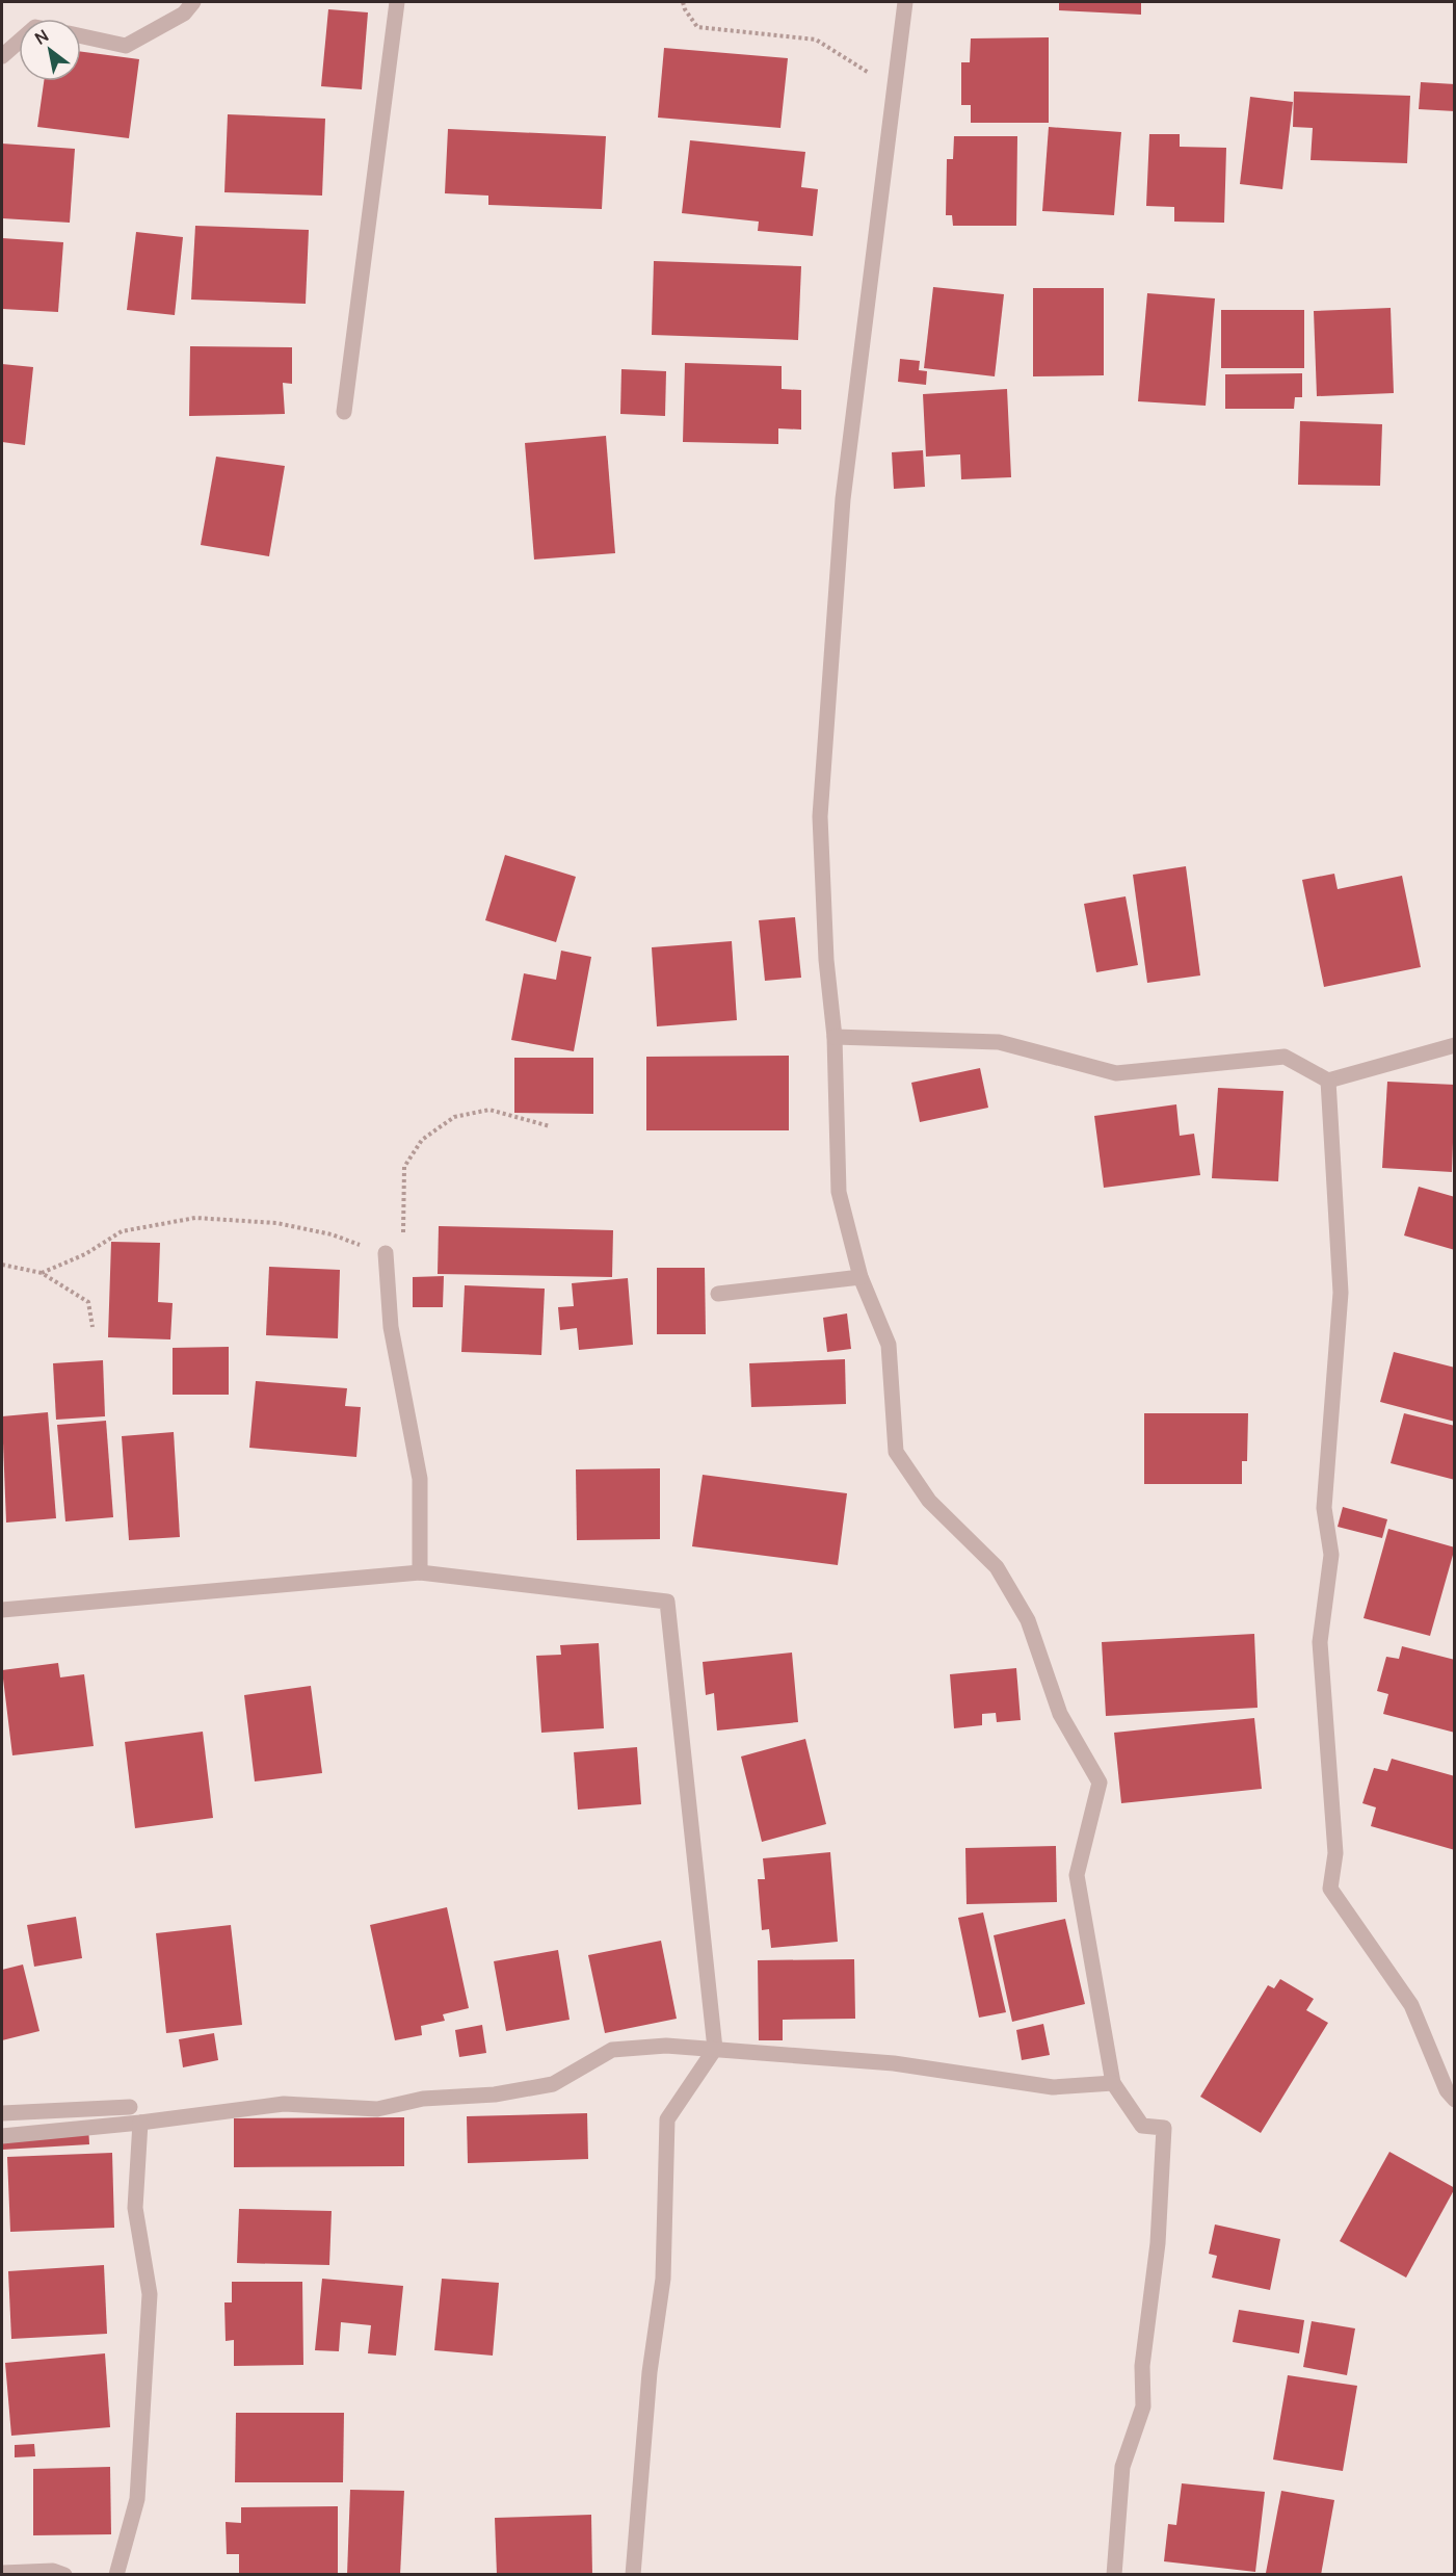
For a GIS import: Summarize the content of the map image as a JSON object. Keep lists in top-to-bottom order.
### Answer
{
  "north": "top left"
}
